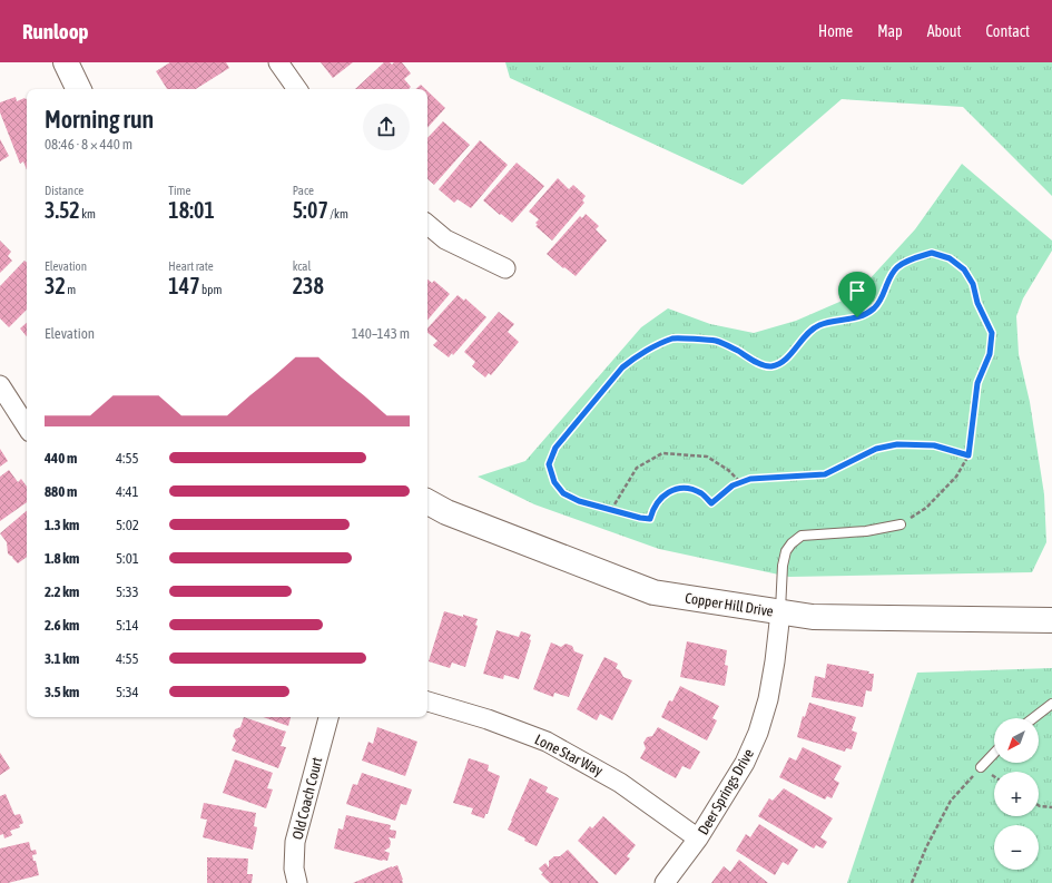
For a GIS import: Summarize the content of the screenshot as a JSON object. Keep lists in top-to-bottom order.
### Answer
{
  "streets": {
    "main road": ["Copper Hill Drive"],
    "street": ["Lone Star Way", "Deer Springs Drive", "Old Coach Court"]
  },
  "crossings": [
    ["Copper Hill Drive", "Deer Springs Drive"],
    ["Lone Star Way", "Deer Springs Drive"]
  ],
  "north": "bottom left",
  "page": {
    "header": "Runloop",
    "nav": [
      "Home",
      "Map",
      "About",
      "Contact"
    ],
    "heading": ["Morning run", "08:46 · 8 × 440 m"],
    "stats": [
      ["Distance", "3.52 km"],
      ["Time", "18:01"],
      ["Pace", "5:07 /km"],
      ["Elevation", "32 m"],
      ["Heart rate", "147 bpm"],
      ["kcal", "238"]
    ],
    "chart": ["Elevation", "140–143 m"],
    "list": [
      {
        "name": "440 m",
        "note": "4:55"
      },
      {
        "name": "880 m",
        "note": "4:41"
      },
      {
        "name": "1.3 km",
        "note": "5:02"
      },
      {
        "name": "1.8 km",
        "note": "5:01"
      },
      {
        "name": "2.2 km",
        "note": "5:33"
      },
      {
        "name": "2.6 km",
        "note": "5:14"
      },
      {
        "name": "3.1 km",
        "note": "4:55"
      },
      {
        "name": "3.5 km",
        "note": "5:34"
      }
    ],
    "map_buttons": ["+", "−"]
  }
}
